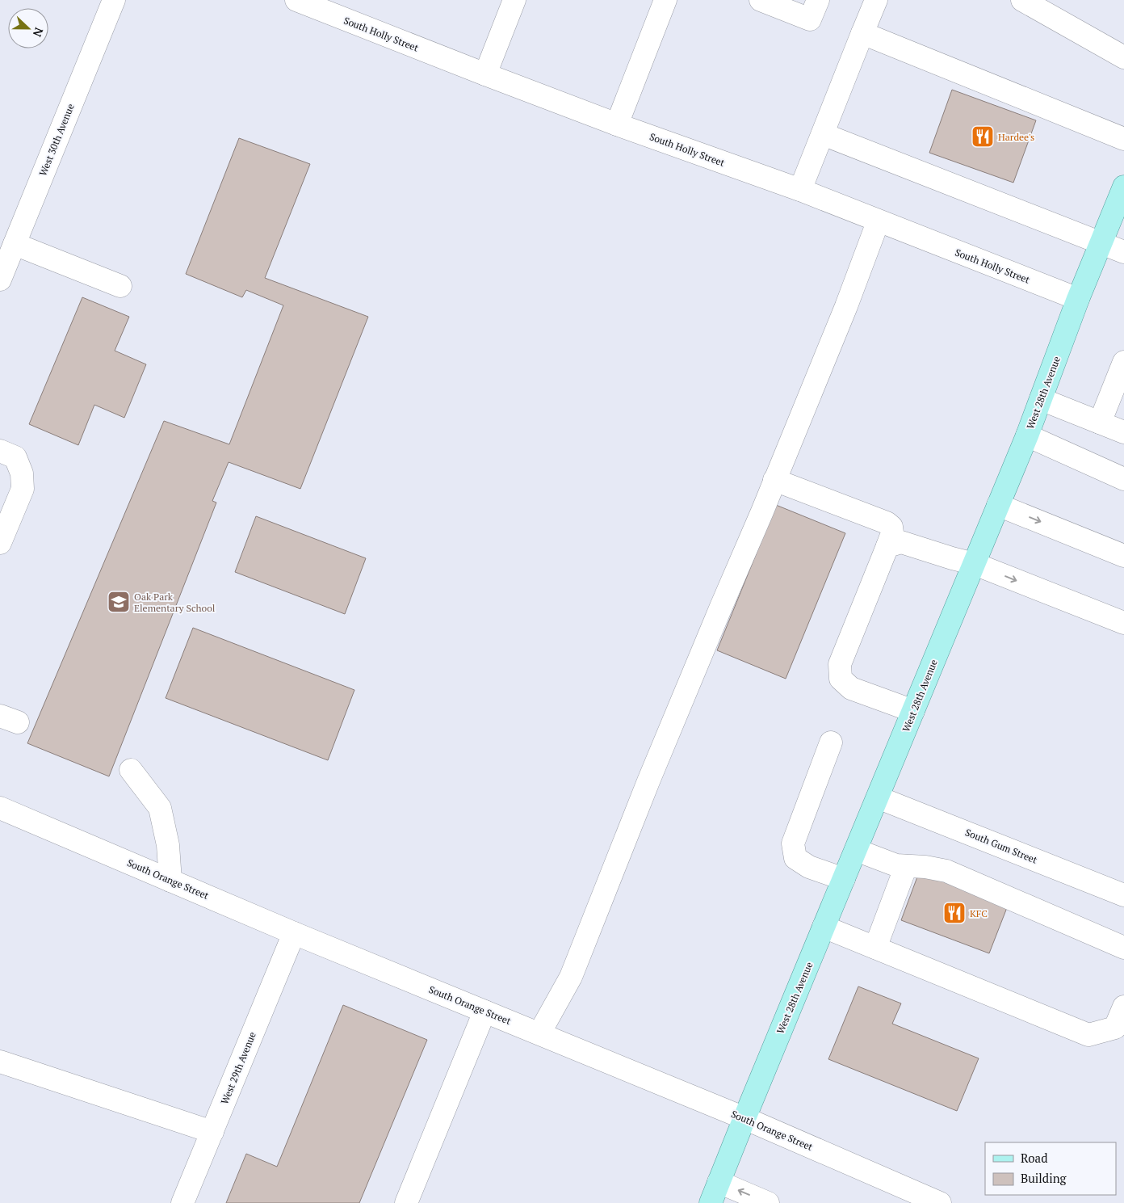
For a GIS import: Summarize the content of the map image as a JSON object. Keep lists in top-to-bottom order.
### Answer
{
  "streets": {
    "main road": ["West 28th Avenue"],
    "street": [
      "South Holly Street",
      "West 30th Avenue",
      "South Gum Street",
      "South Orange Street",
      "West 29th Avenue"
    ]
  },
  "crossings": [
    ["South Holly Street", "West 28th Avenue"],
    ["West 28th Avenue", "South Gum Street"],
    ["West 28th Avenue", "South Orange Street"],
    ["South Orange Street", "West 29th Avenue"]
  ],
  "places": {
    "restaurant": ["Hardee's", "KFC"],
    "school or university": ["Oak Park Elementary School"]
  },
  "legend": ["Road", "Building"],
  "north": "right"
}
